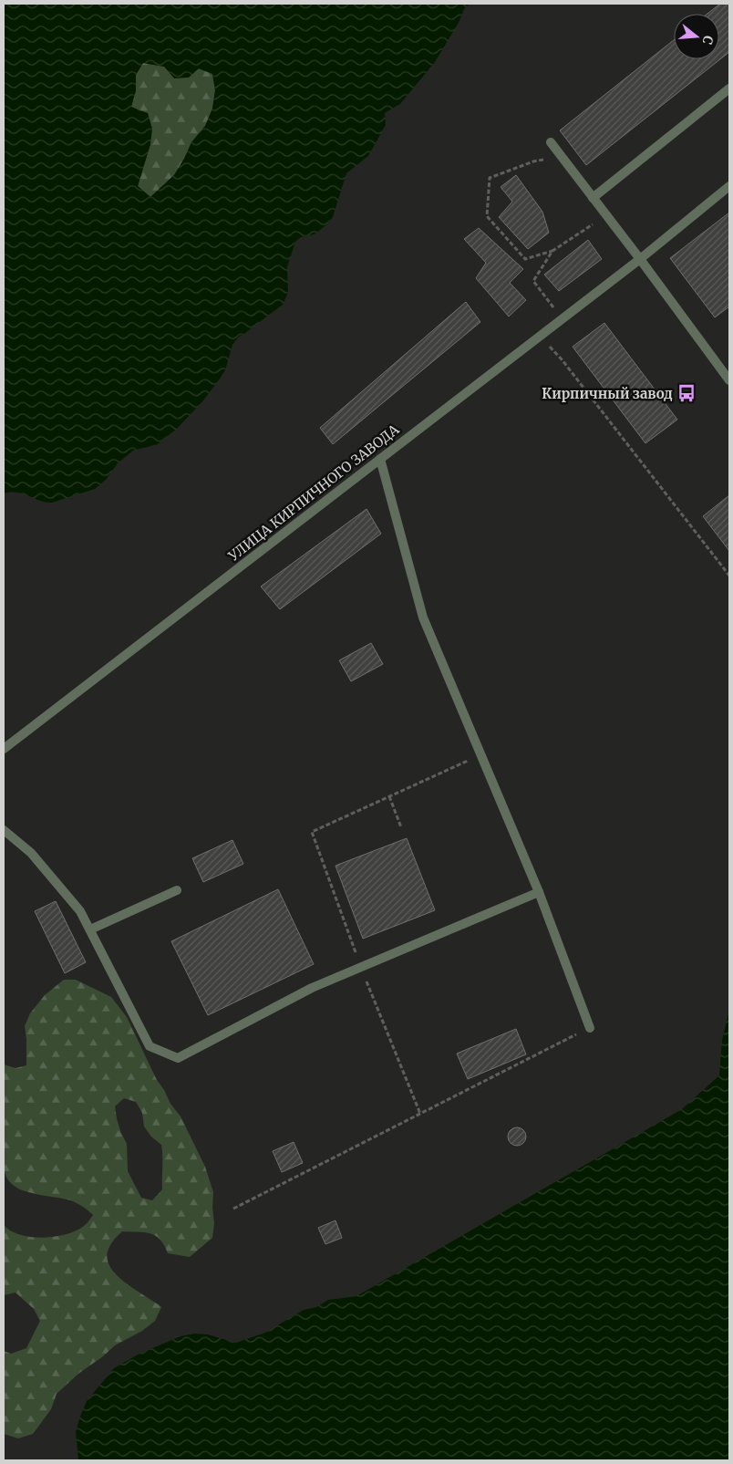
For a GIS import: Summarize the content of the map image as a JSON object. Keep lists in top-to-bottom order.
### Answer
{
  "streets": {
    "street": ["УЛИЦА КИРПИЧНОГО ЗАВОДА"]
  },
  "places": {
    "bus stop": ["Кирпичный завод"]
  },
  "north": "right"
}
